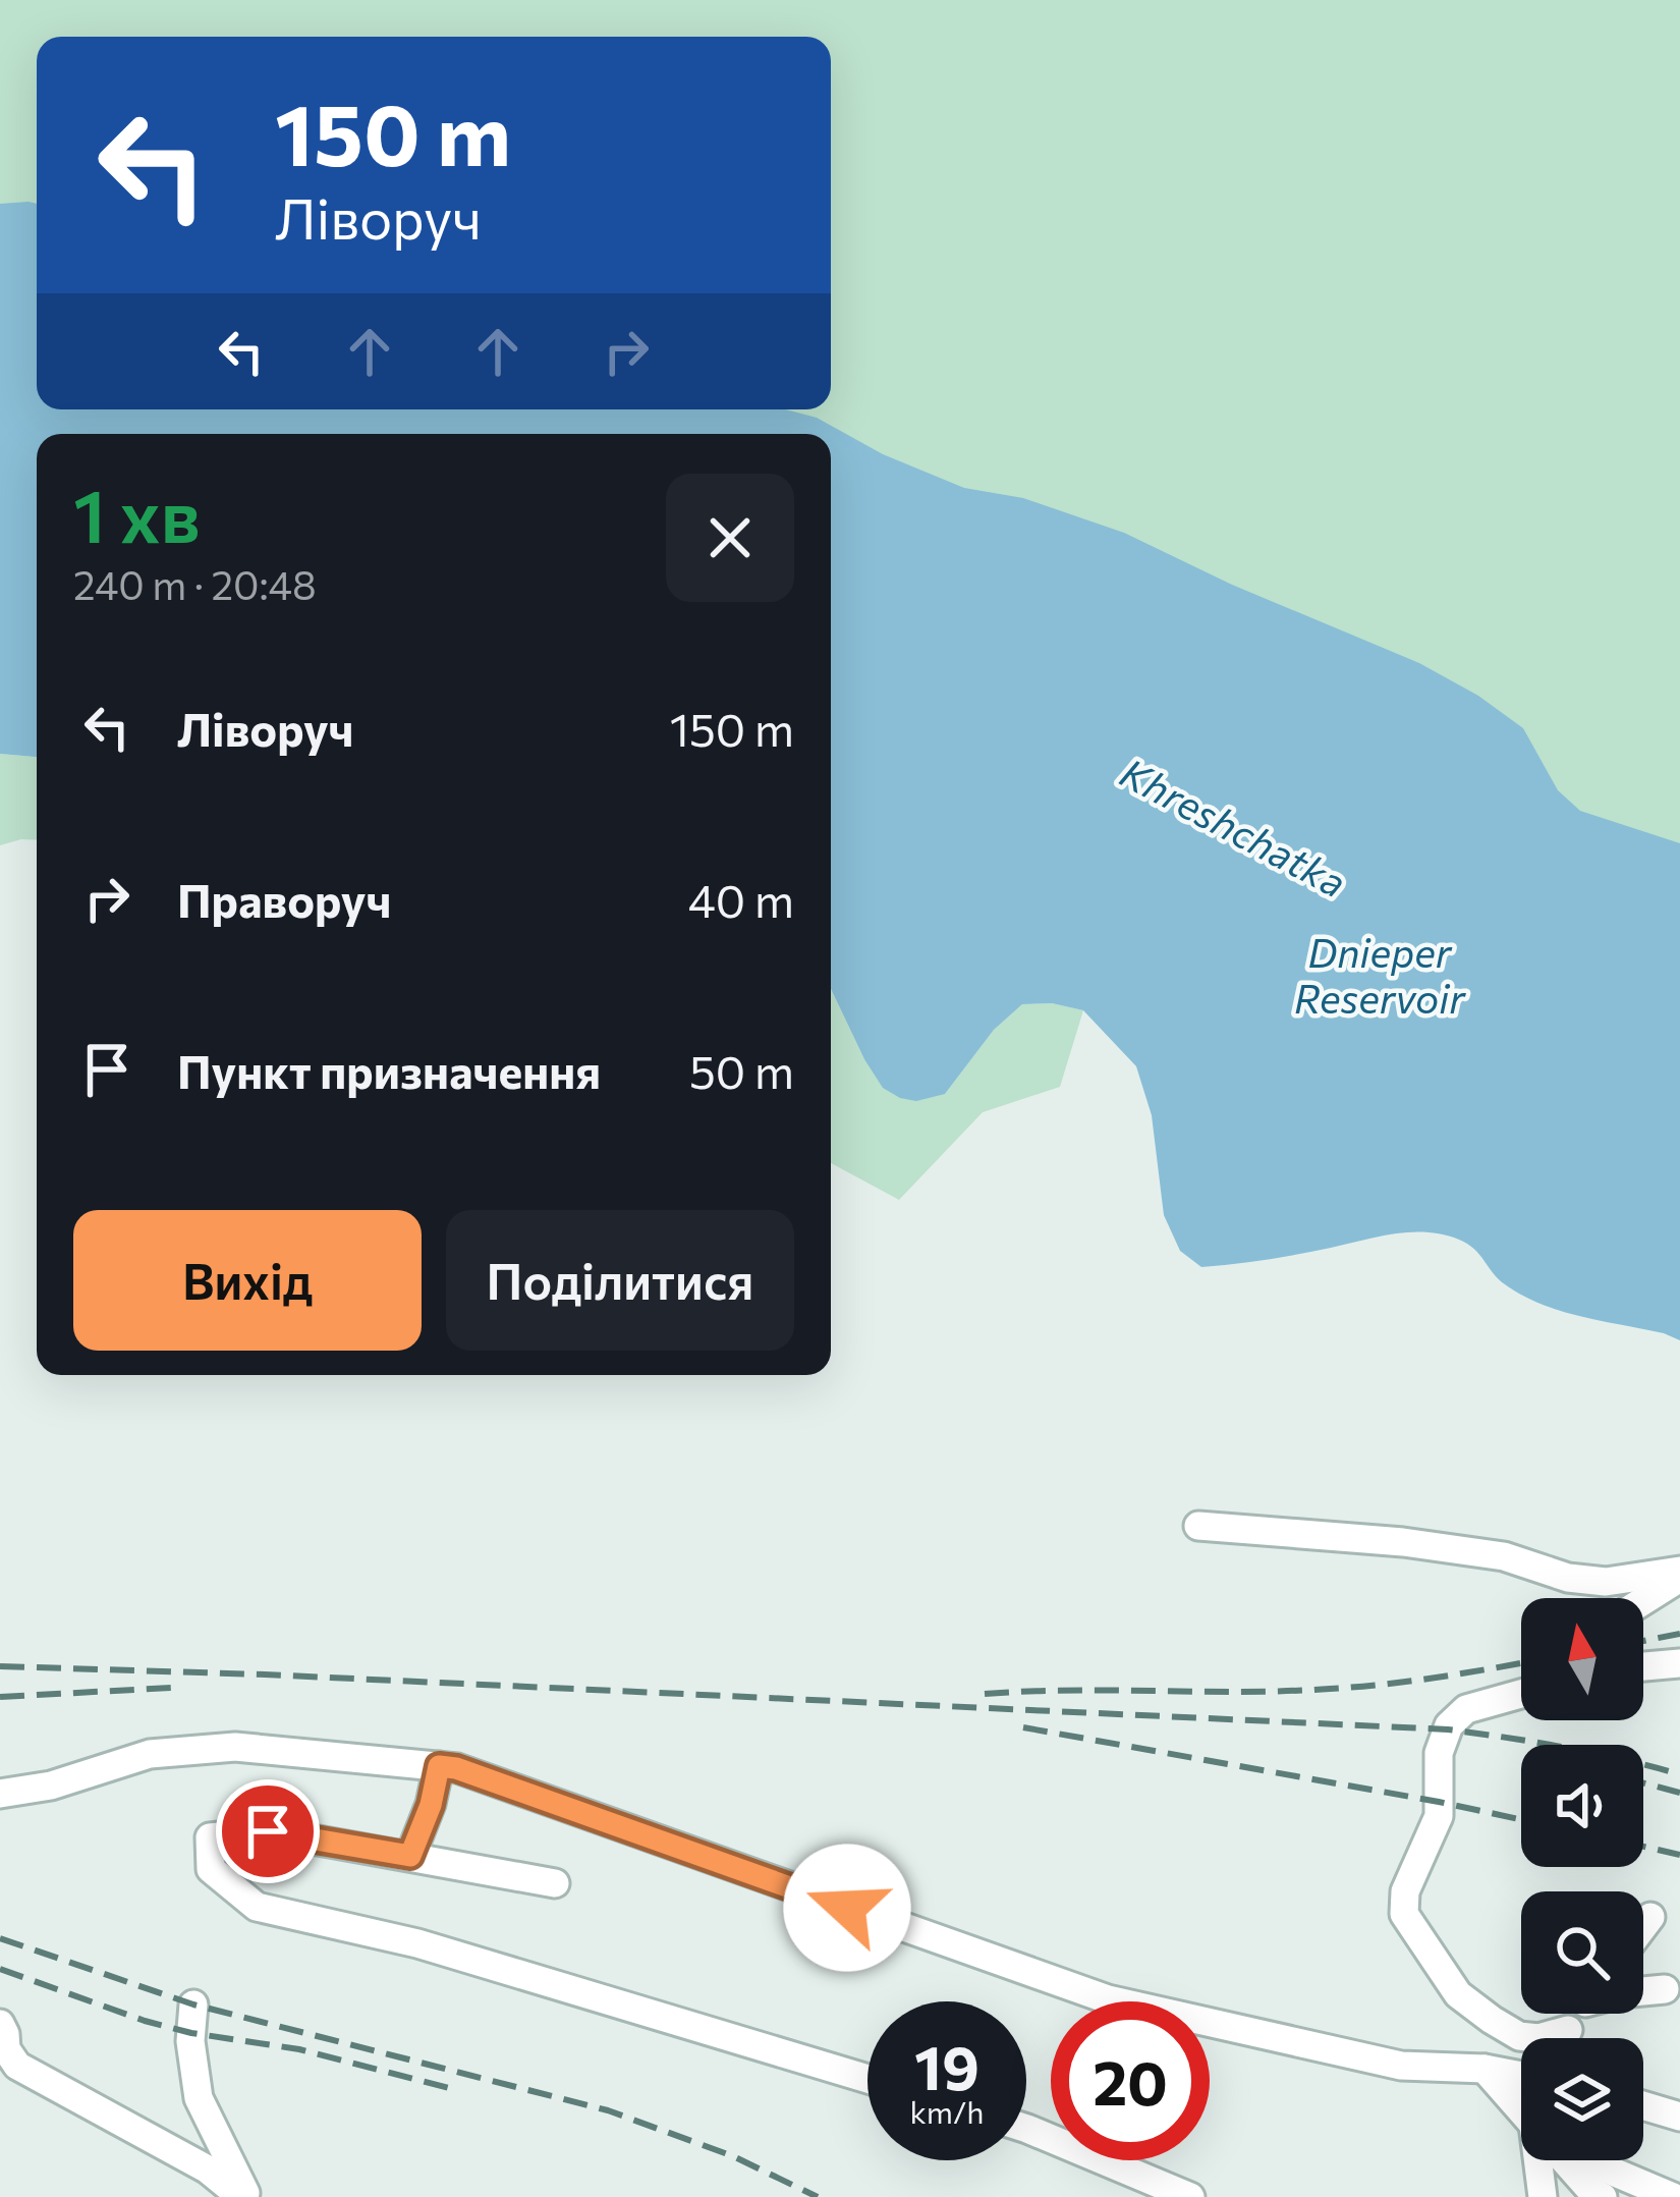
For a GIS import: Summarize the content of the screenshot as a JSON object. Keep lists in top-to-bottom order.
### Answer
{
  "water": ["Khreshchatka", "Dnieper Reservoir"],
  "north": "top",
  "page": {
    "turn": ["150 m", "Ліворуч"],
    "heading": ["1 хв", "240 m · 20:48"],
    "list": [
      {
        "name": "Ліворуч",
        "value": "150 m"
      },
      {
        "name": "Праворуч",
        "value": "40 m"
      },
      {
        "name": "Пункт призначення",
        "value": "50 m"
      }
    ],
    "buttons": ["Вихід", "Поділитися"],
    "speed": "19 km/h",
    "limit": "20"
  }
}
